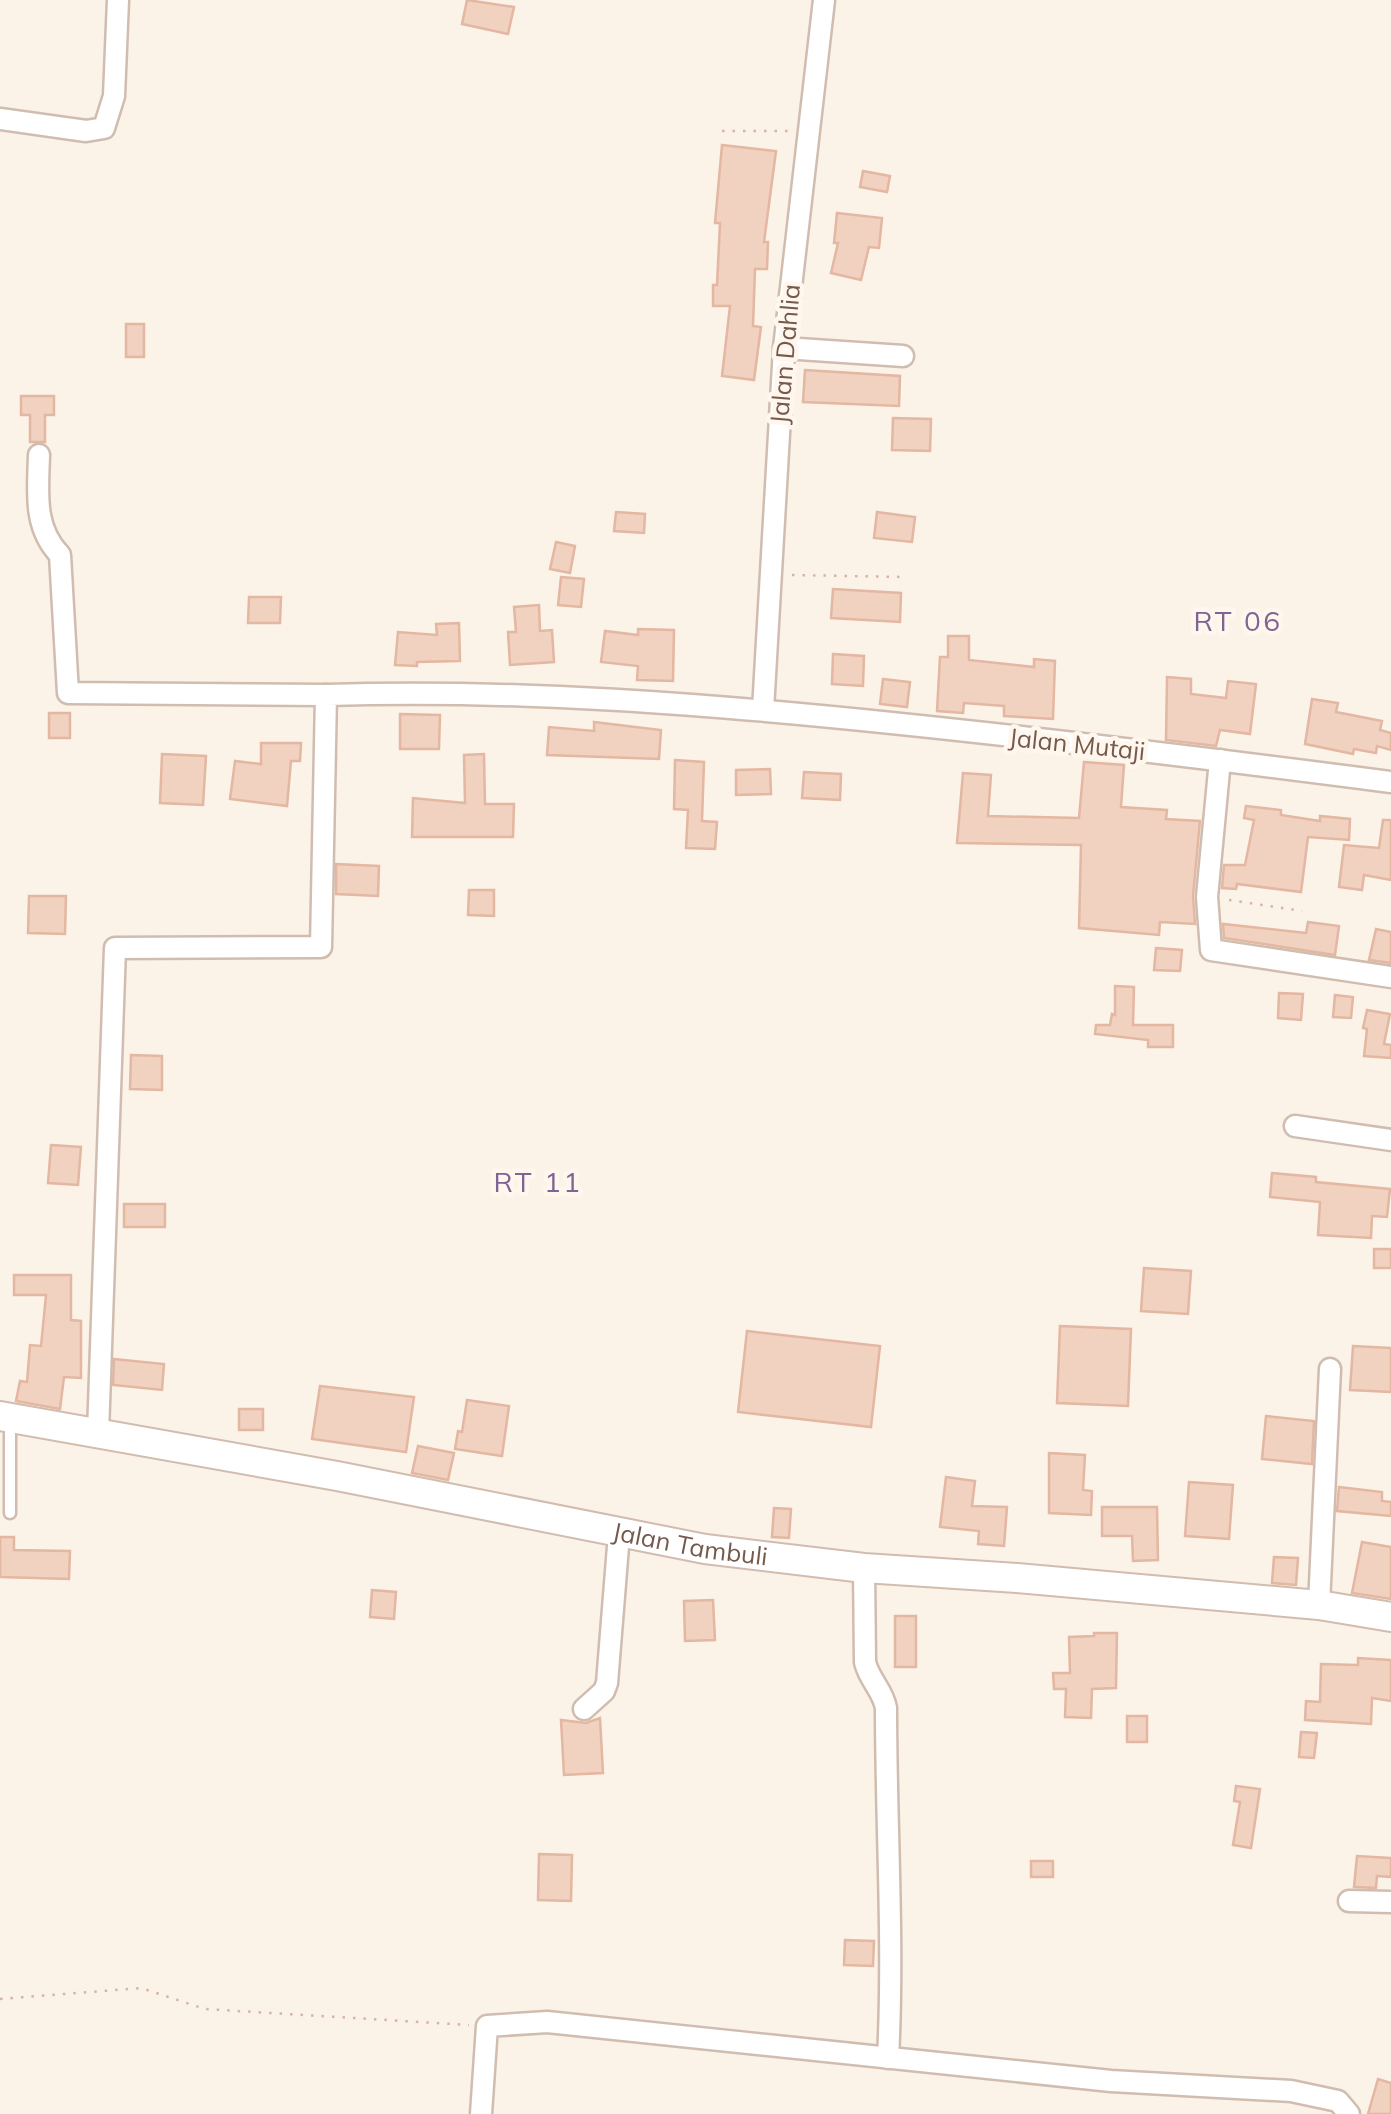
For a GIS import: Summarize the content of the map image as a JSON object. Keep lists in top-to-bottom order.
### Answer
{
  "streets": {
    "street": ["Jalan Dahlia", "Jalan Mutaji", "Jalan Tambuli"]
  },
  "crossings": [
    ["Jalan Dahlia", "Jalan Mutaji"]
  ],
  "districts": ["RT 06", "RT 11"]
}
